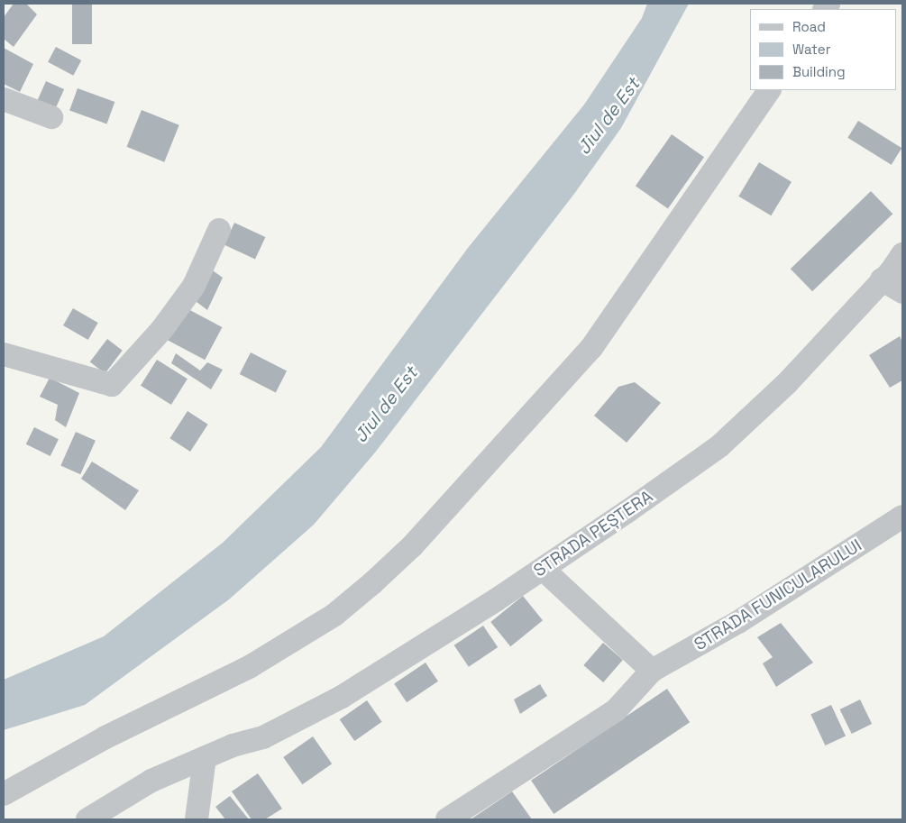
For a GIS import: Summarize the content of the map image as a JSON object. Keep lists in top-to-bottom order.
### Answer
{
  "streets": {
    "street": ["STRADA PEȘTERA", "STRADA FUNICULARULUI"]
  },
  "water": ["Jiul de Est"],
  "legend": ["Road", "Water", "Building"]
}
